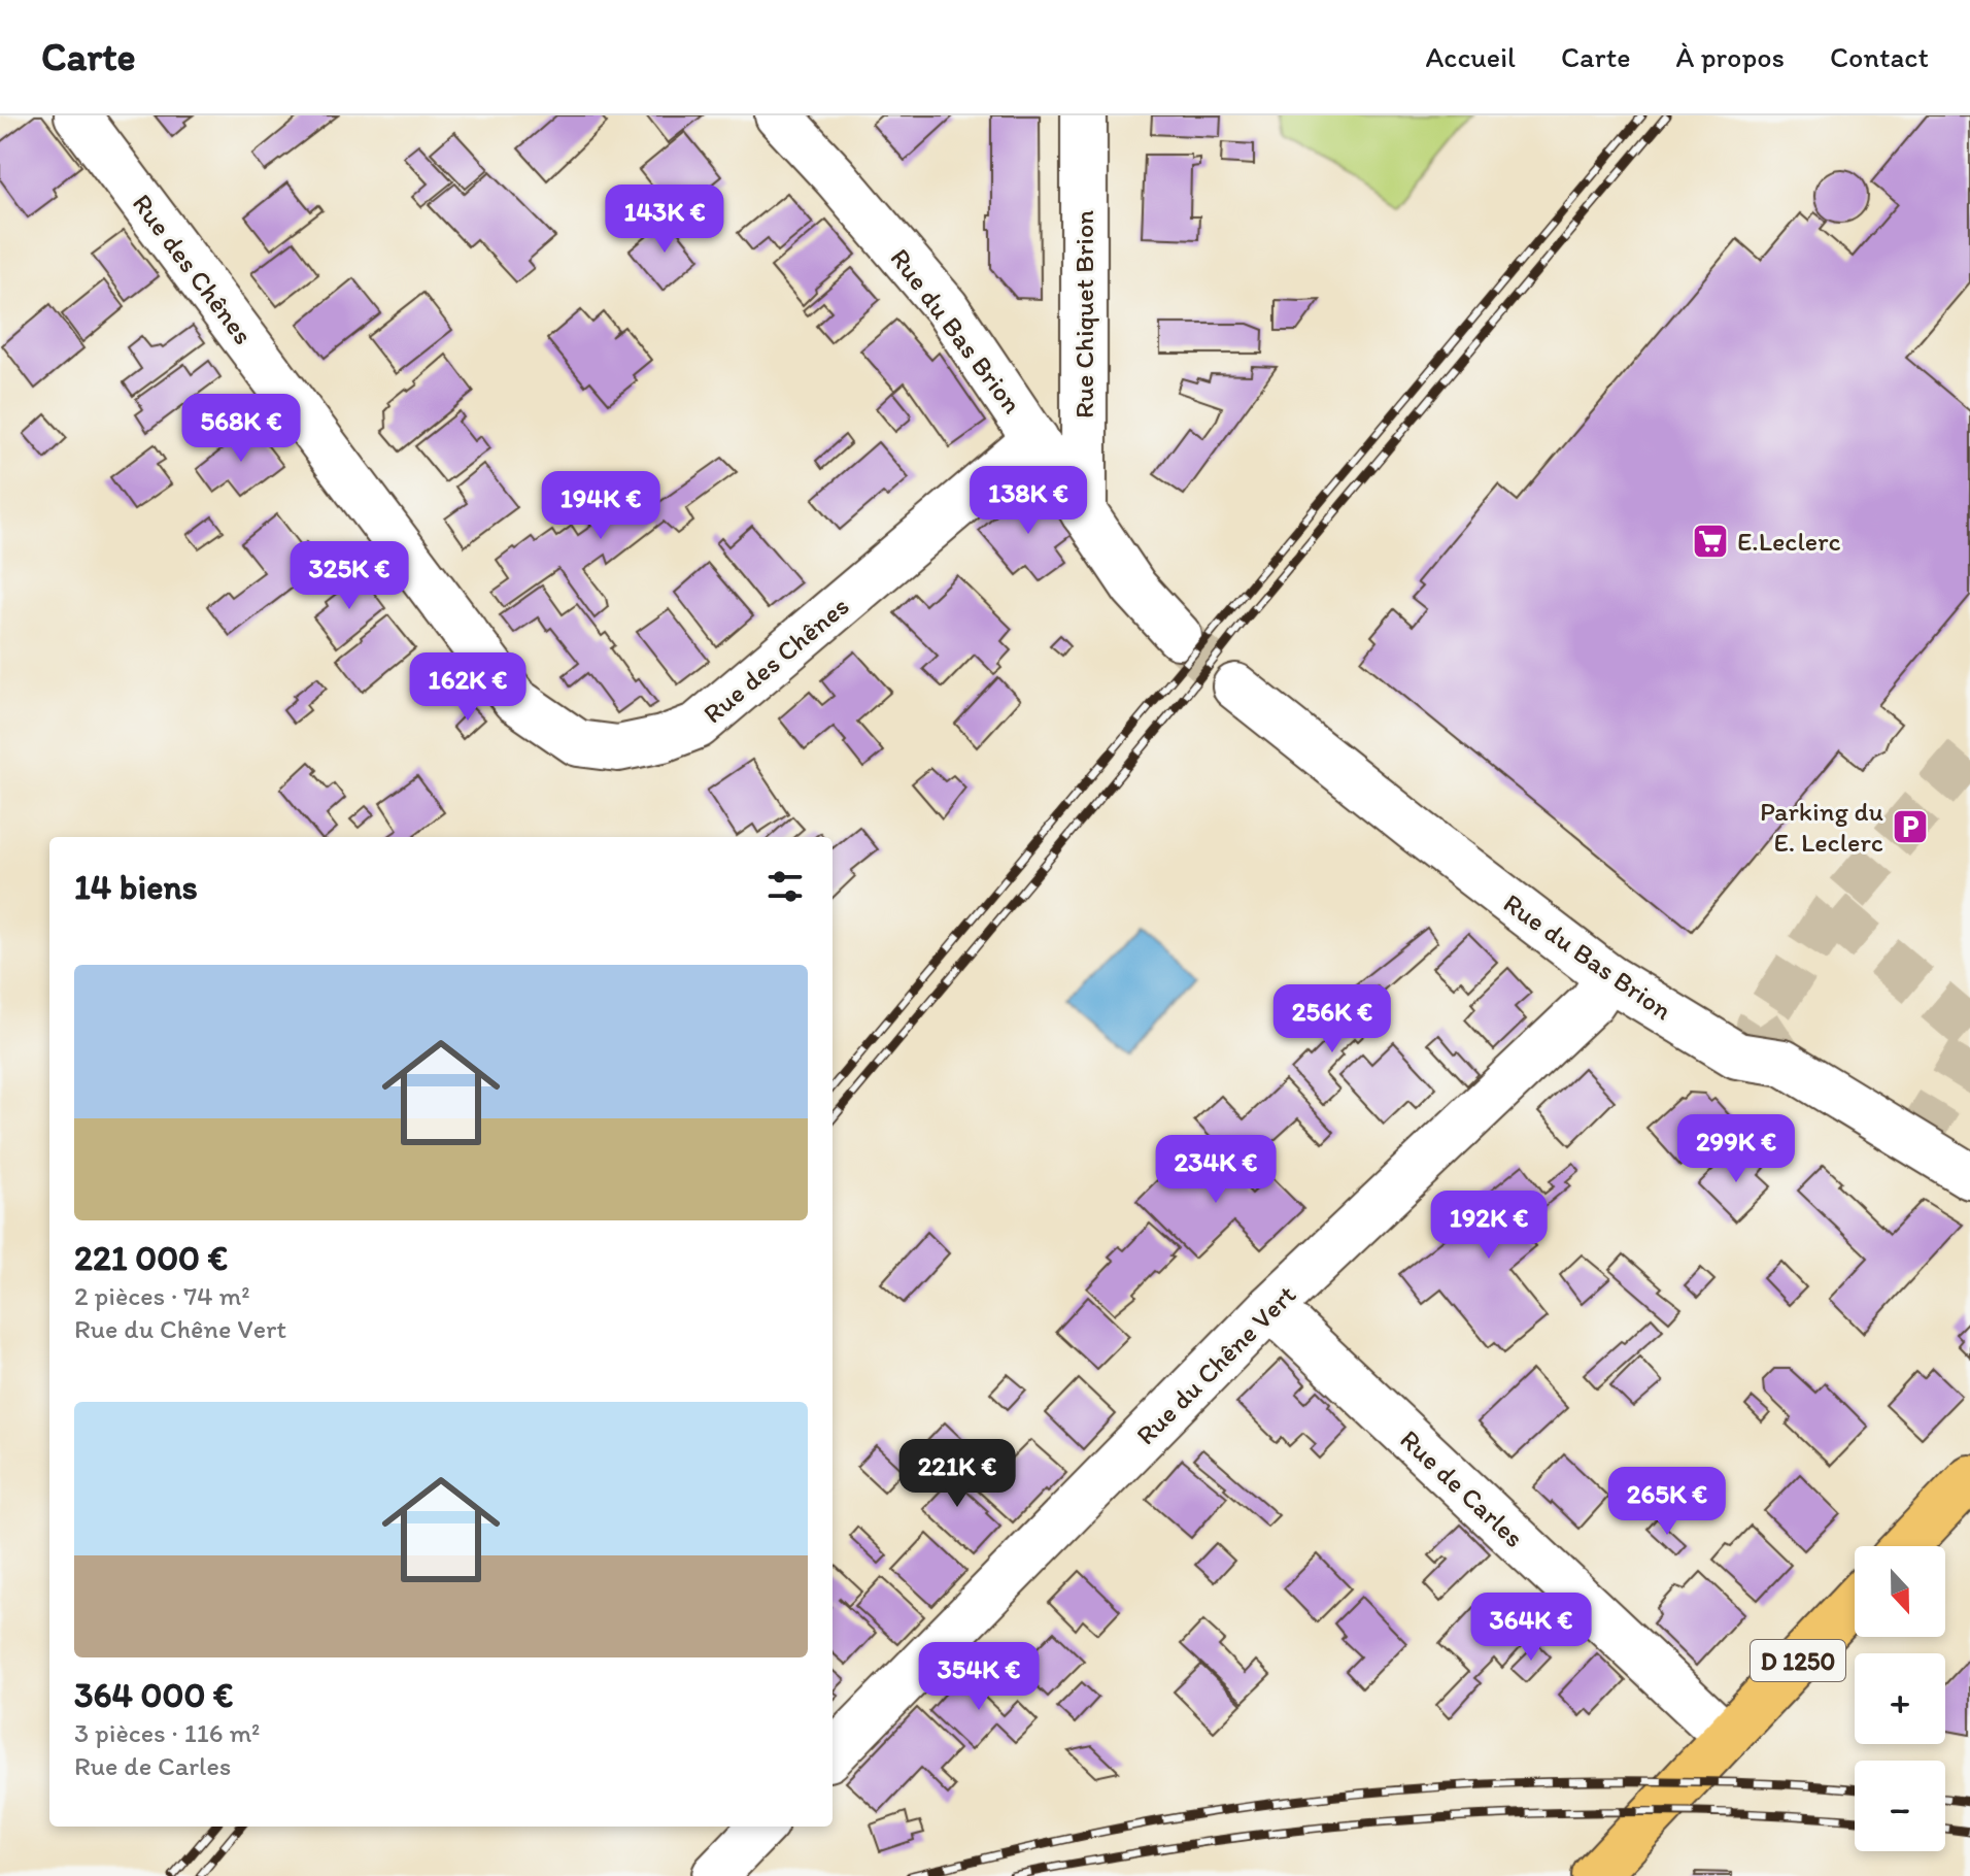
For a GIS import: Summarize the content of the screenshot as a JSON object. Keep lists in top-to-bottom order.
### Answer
{
  "streets": {
    "main road": ["D 1250"],
    "street": [
      "Rue des Chênes",
      "Rue Chiquet Brion",
      "Rue du Bas Brion",
      "Rue du Chêne Vert",
      "Rue de Carles"
    ]
  },
  "crossings": [
    ["Rue des Chênes", "Rue du Bas Brion"],
    ["Rue Chiquet Brion", "Rue du Bas Brion"],
    ["Rue du Bas Brion", "Rue du Chêne Vert"],
    ["Rue du Chêne Vert", "Rue de Carles"],
    ["Rue de Carles", "D 1250"]
  ],
  "places": {
    "supermarket": ["E.Leclerc"],
    "parking": ["Parking du E. Leclerc"]
  },
  "north": "bottom",
  "page": {
    "header": "Carte",
    "nav": [
      "Accueil",
      "Carte",
      "À propos",
      "Contact"
    ],
    "price": [
      "143K €",
      "568K €",
      "138K €",
      "194K €",
      "325K €",
      "162K €",
      "256K €",
      "299K €",
      "234K €",
      "192K €",
      "221K €",
      "265K €",
      "364K €",
      "354K €"
    ],
    "heading": "14 biens",
    "list": [
      {
        "name": "221 000 €",
        "note": "2 pièces · 74 m² · Rue du Chêne Vert"
      },
      {
        "name": "364 000 €",
        "note": "3 pièces · 116 m² · Rue de Carles"
      }
    ],
    "map_buttons": ["+", "−"]
  }
}
